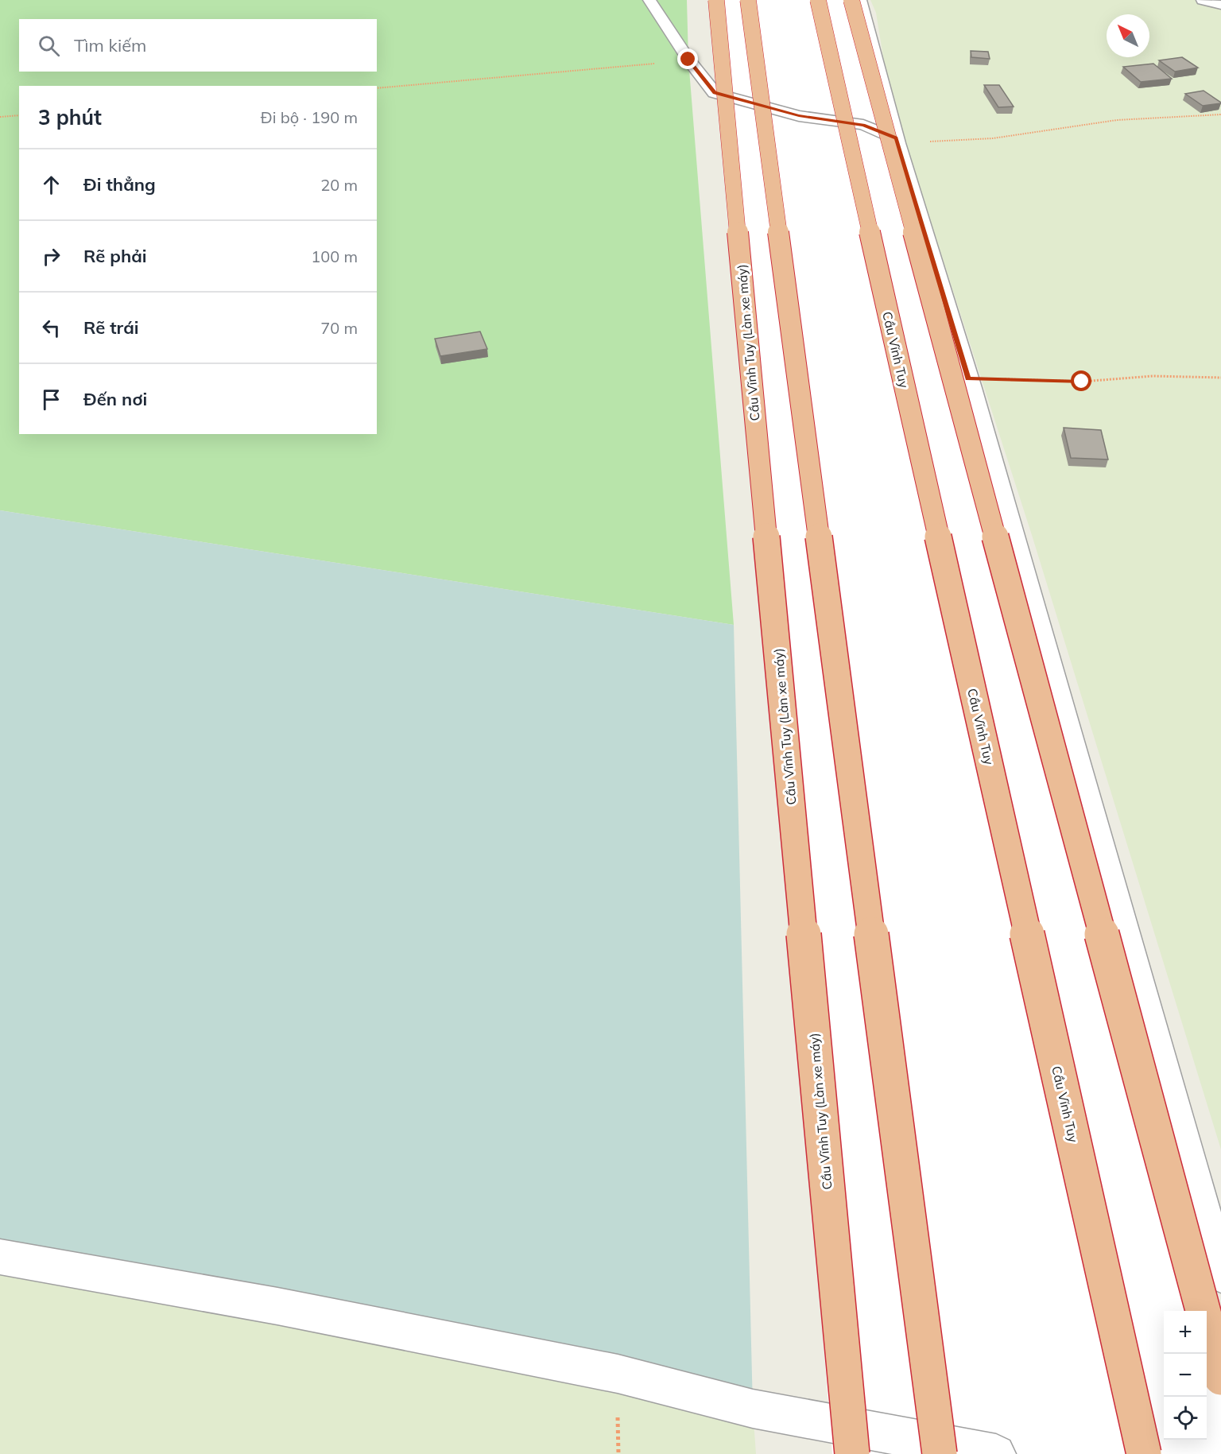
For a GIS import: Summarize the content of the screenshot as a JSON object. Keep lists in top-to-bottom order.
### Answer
{
  "streets": {
    "highway": ["Cầu Vĩnh Tuy (Làn xe máy)", "Cầu Vĩnh Tuy"]
  },
  "north": "top left",
  "page": {
    "search": "Tìm kiếm",
    "heading": ["3 phút", "Đi bộ · 190 m"],
    "list": [
      ["Đi thẳng", "20 m"],
      ["Rẽ phải", "100 m"],
      ["Rẽ trái", "70 m"],
      "Đến nơi"
    ],
    "map_buttons": ["+", "−"]
  }
}
